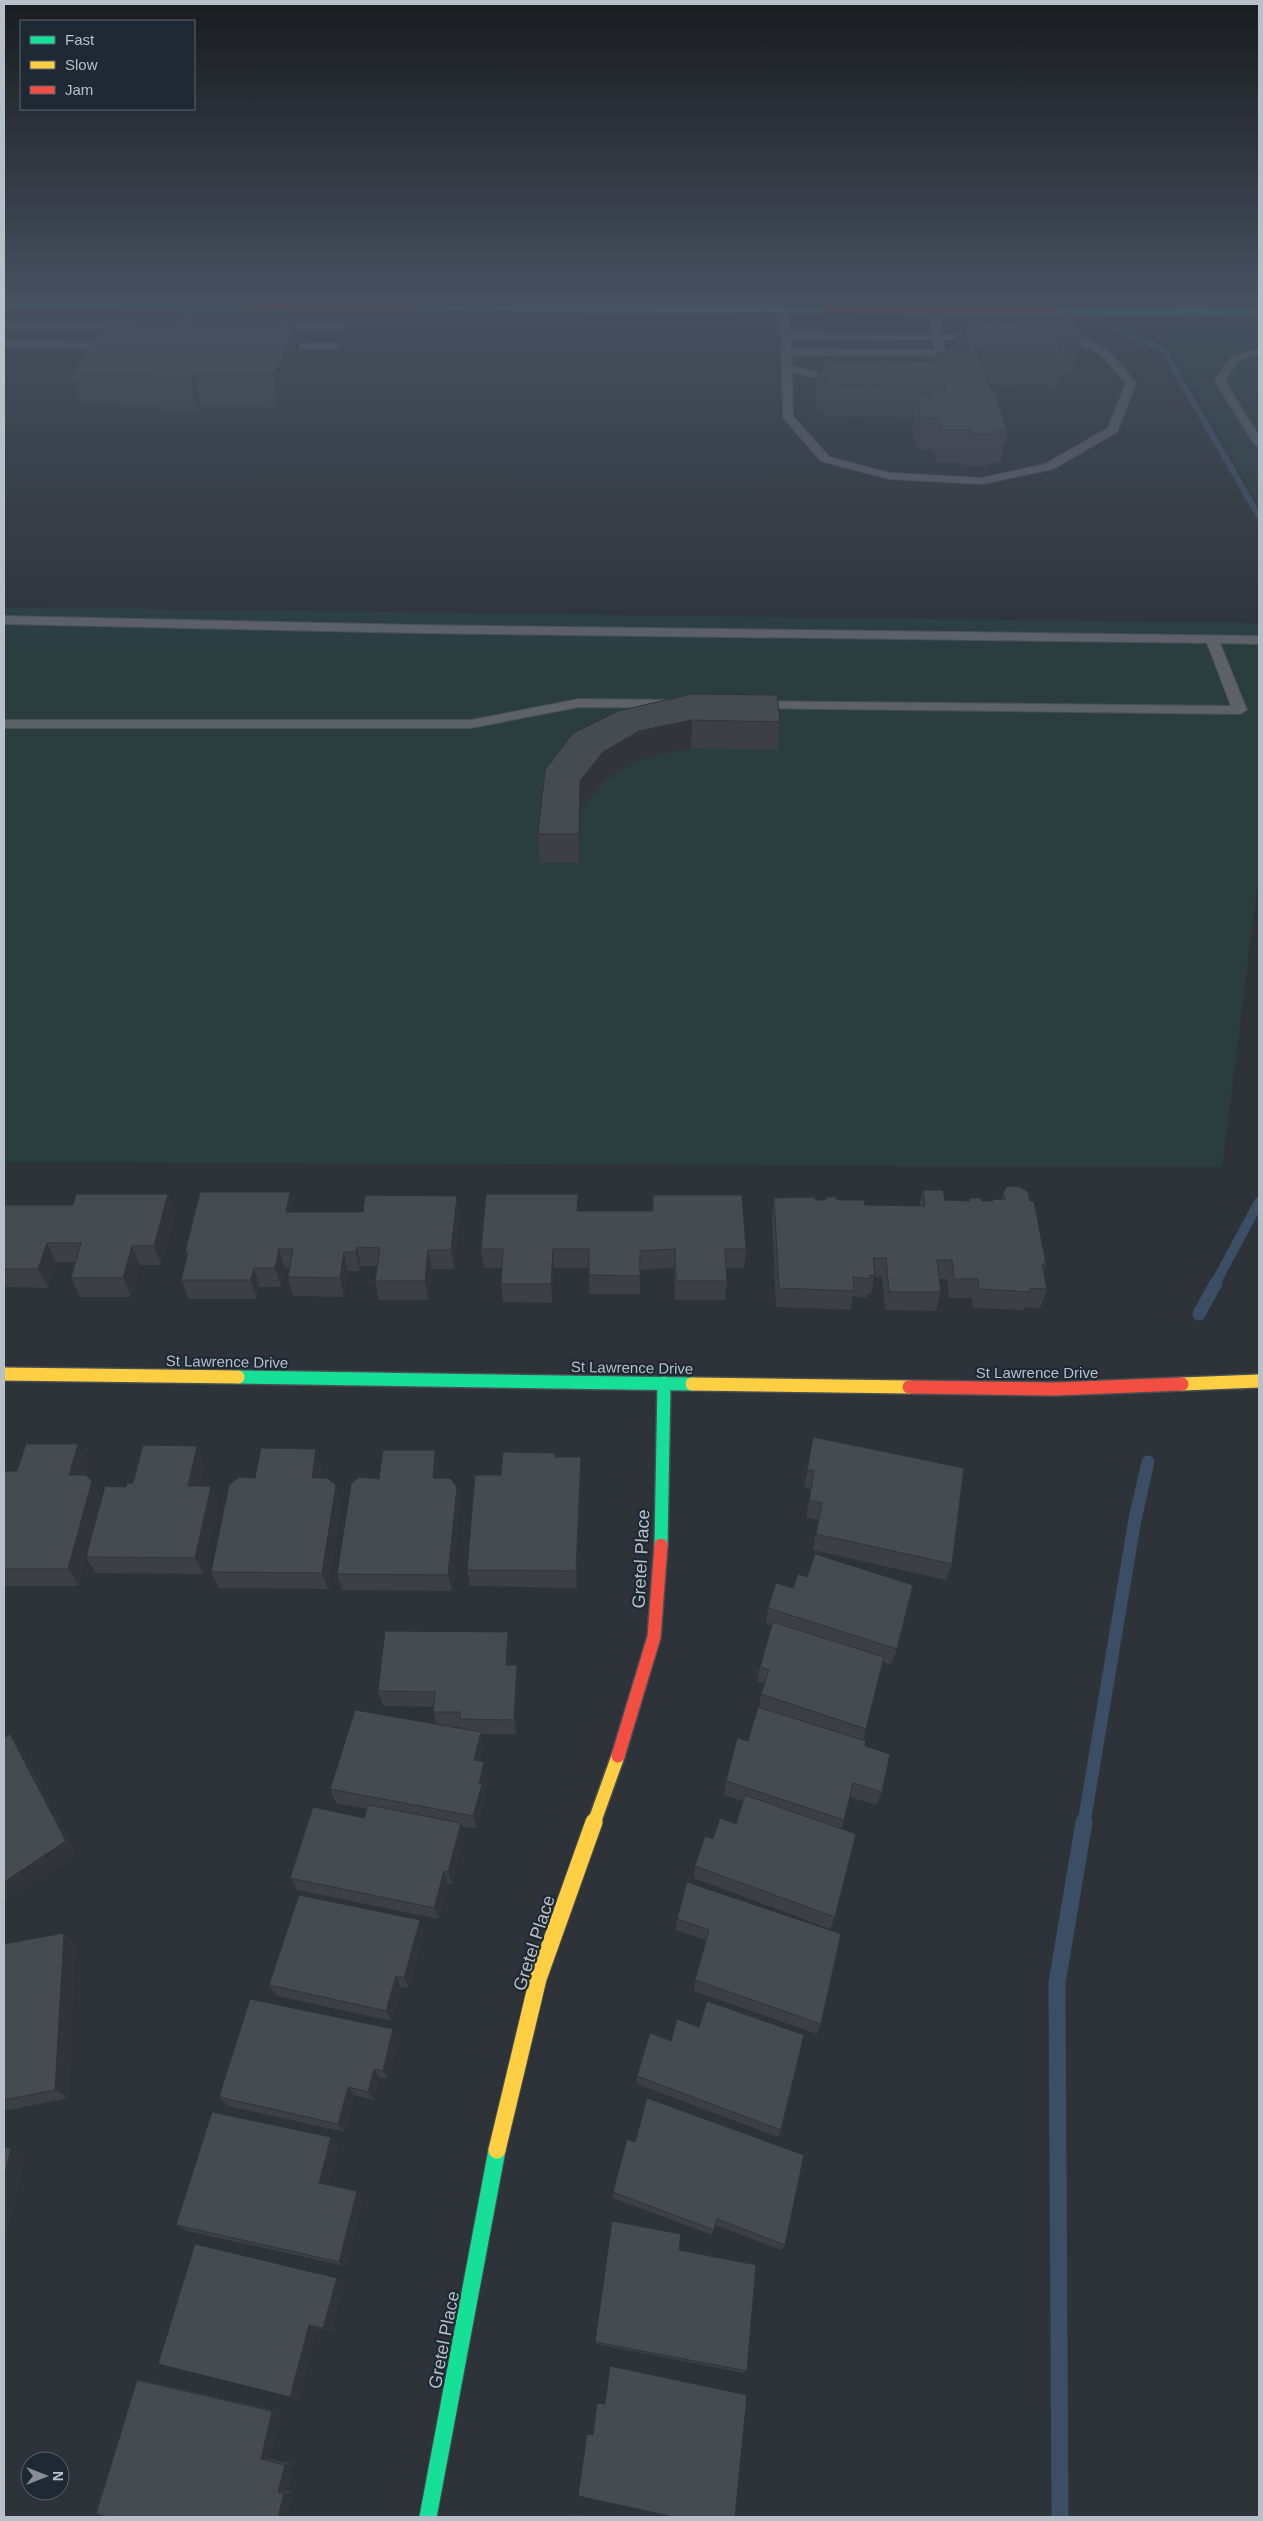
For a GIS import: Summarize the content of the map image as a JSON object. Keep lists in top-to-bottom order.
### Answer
{
  "streets": {
    "main road": ["St Lawrence Drive", "Gretel Place"]
  },
  "crossings": [
    ["St Lawrence Drive", "Gretel Place"]
  ],
  "legend": ["Fast", "Slow", "Jam"],
  "north": "right"
}
